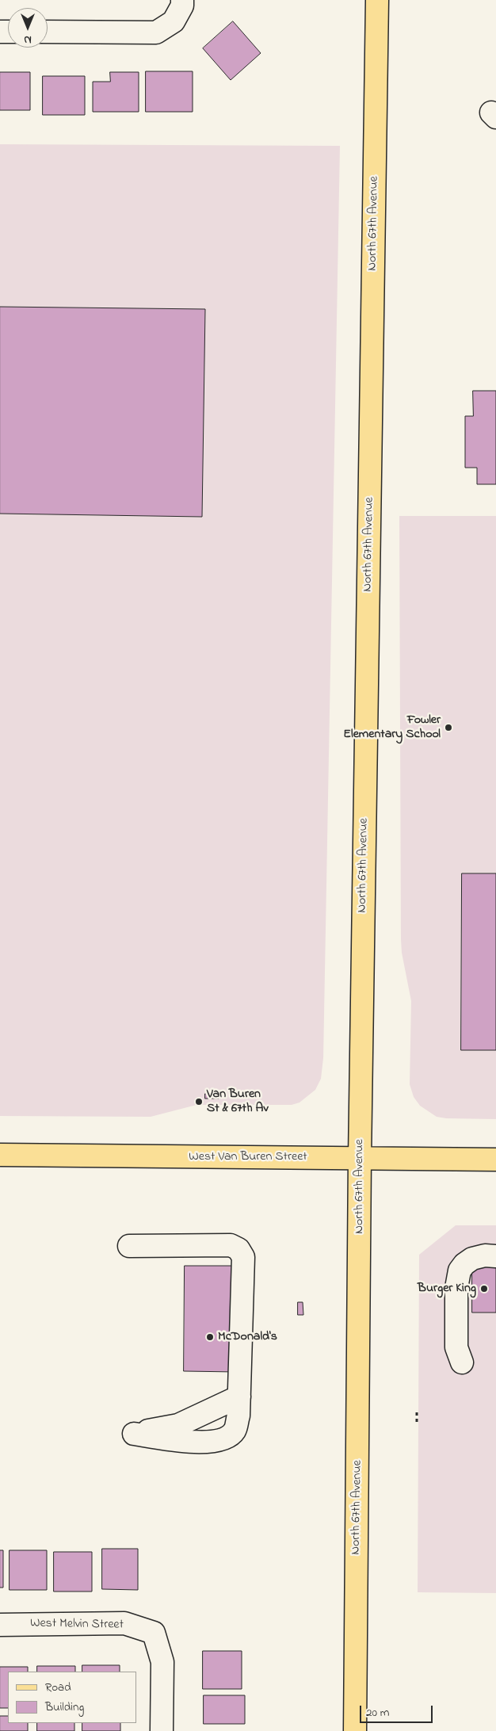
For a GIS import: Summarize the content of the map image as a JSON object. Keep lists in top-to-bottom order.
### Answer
{
  "streets": {
    "main road": ["North 67th Avenue", "West Van Buren Street"],
    "street": ["West Melvin Street"]
  },
  "crossings": [
    ["North 67th Avenue", "West Van Buren Street"]
  ],
  "places": [
    "Fowler Elementary School",
    "Van Buren St & 67th Av",
    "Burger King",
    "McDonald's"
  ],
  "legend": ["Road", "Building"],
  "scale_bar": "20 m",
  "north": "bottom"
}
